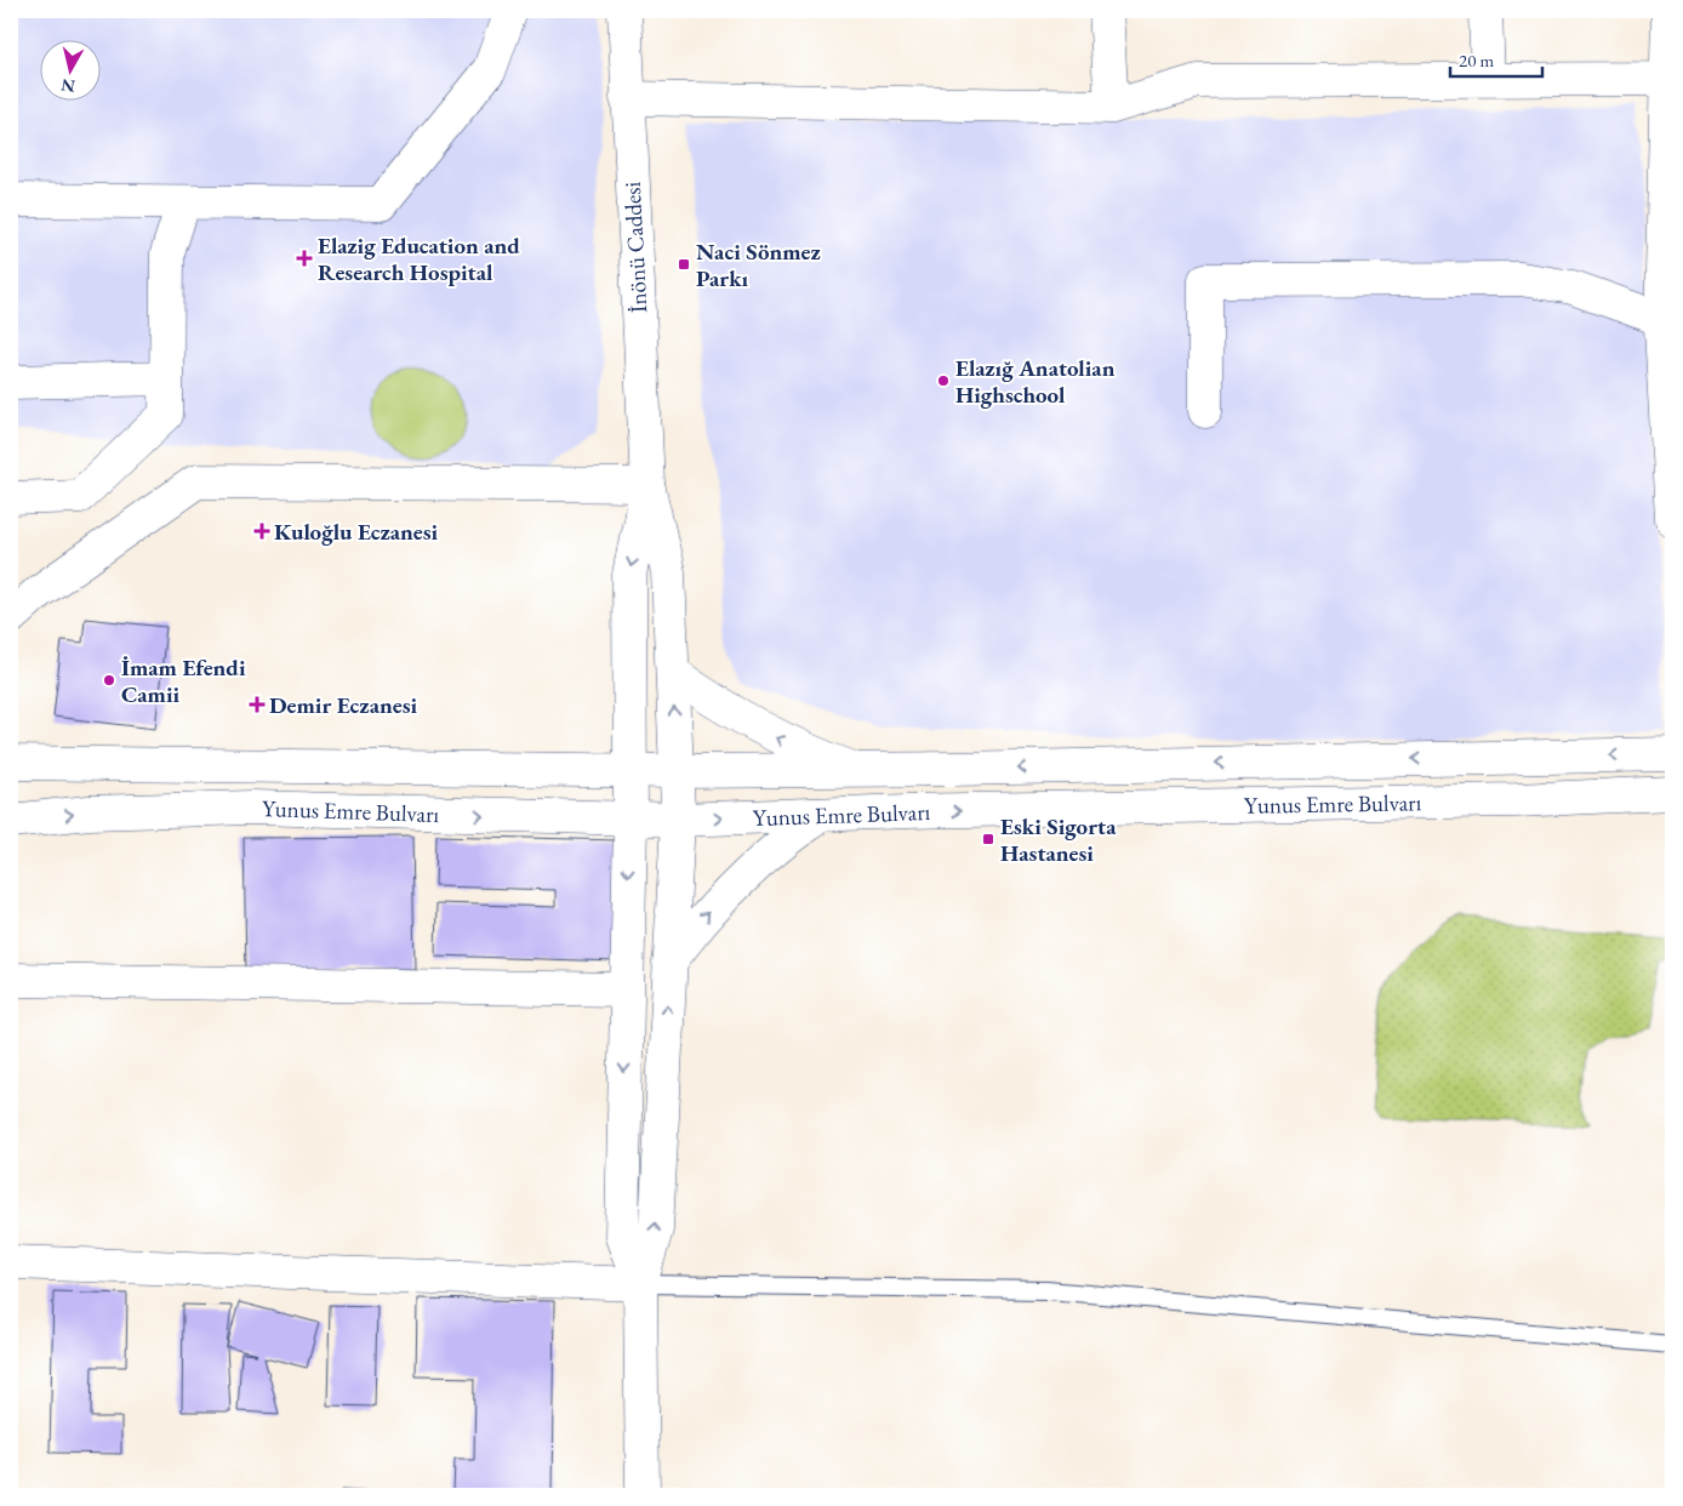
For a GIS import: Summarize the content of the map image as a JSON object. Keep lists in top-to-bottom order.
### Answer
{
  "streets": {
    "main road": ["İnönü Caddesi", "Yunus Emre Bulvarı"]
  },
  "crossings": [
    ["İnönü Caddesi", "Yunus Emre Bulvarı"]
  ],
  "places": {
    "health": ["Elazig Education and Research Hospital", "Kuloğlu Eczanesi", "Demir Eczanesi"],
    "transit": ["Naci Sönmez Parkı", "Eski Sigorta Hastanesi"],
    "other": ["Elazığ Anatolian Highschool", "İmam Efendi Camii"]
  },
  "scale_bar": "20 m",
  "north": "bottom"
}
